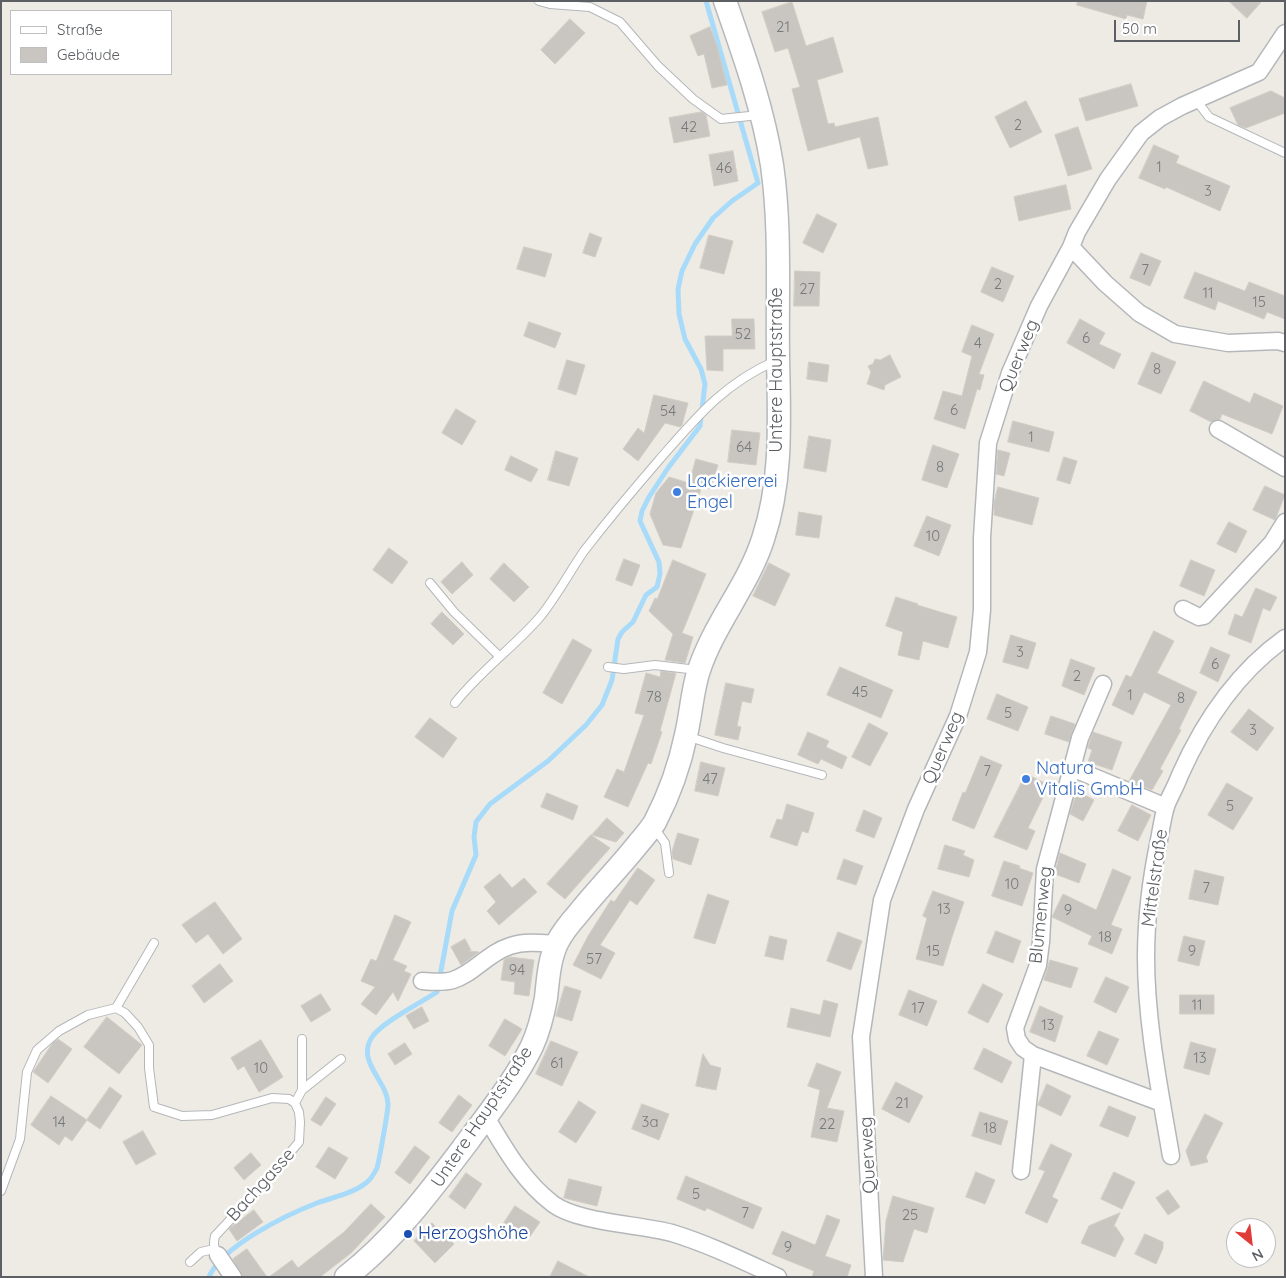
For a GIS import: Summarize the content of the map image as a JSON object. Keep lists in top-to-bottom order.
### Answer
{
  "streets": {
    "street": [
      "Querweg",
      "Untere Hauptstraße",
      "Mittelstraße",
      "Blumenweg"
    ],
    "lane": ["Bachgasse"]
  },
  "crossings": [
    ["Mittelstraße", "Blumenweg"]
  ],
  "places": ["Lackiererei Engel", "Natura Vitalis GmbH", "Herzogshöhe"],
  "house_numbers": [
    "21",
    "2",
    "42",
    "1",
    "46",
    "3",
    "7",
    "2",
    "27",
    "11",
    "15",
    "52",
    "6",
    "4",
    "8",
    "6",
    "54",
    "1",
    "64",
    "8",
    "10",
    "3",
    "6",
    "2",
    "45",
    "1",
    "78",
    "8",
    "5",
    "3",
    "7",
    "47",
    "5",
    "10",
    "7",
    "13",
    "9",
    "18",
    "15",
    "9",
    "57",
    "94",
    "11",
    "17",
    "13",
    "13",
    "61",
    "10",
    "21",
    "14",
    "3a",
    "22",
    "18",
    "5",
    "7",
    "25",
    "9"
  ],
  "legend": ["Straße", "Gebäude"],
  "scale_bar": "50 m",
  "north": "bottom right"
}
